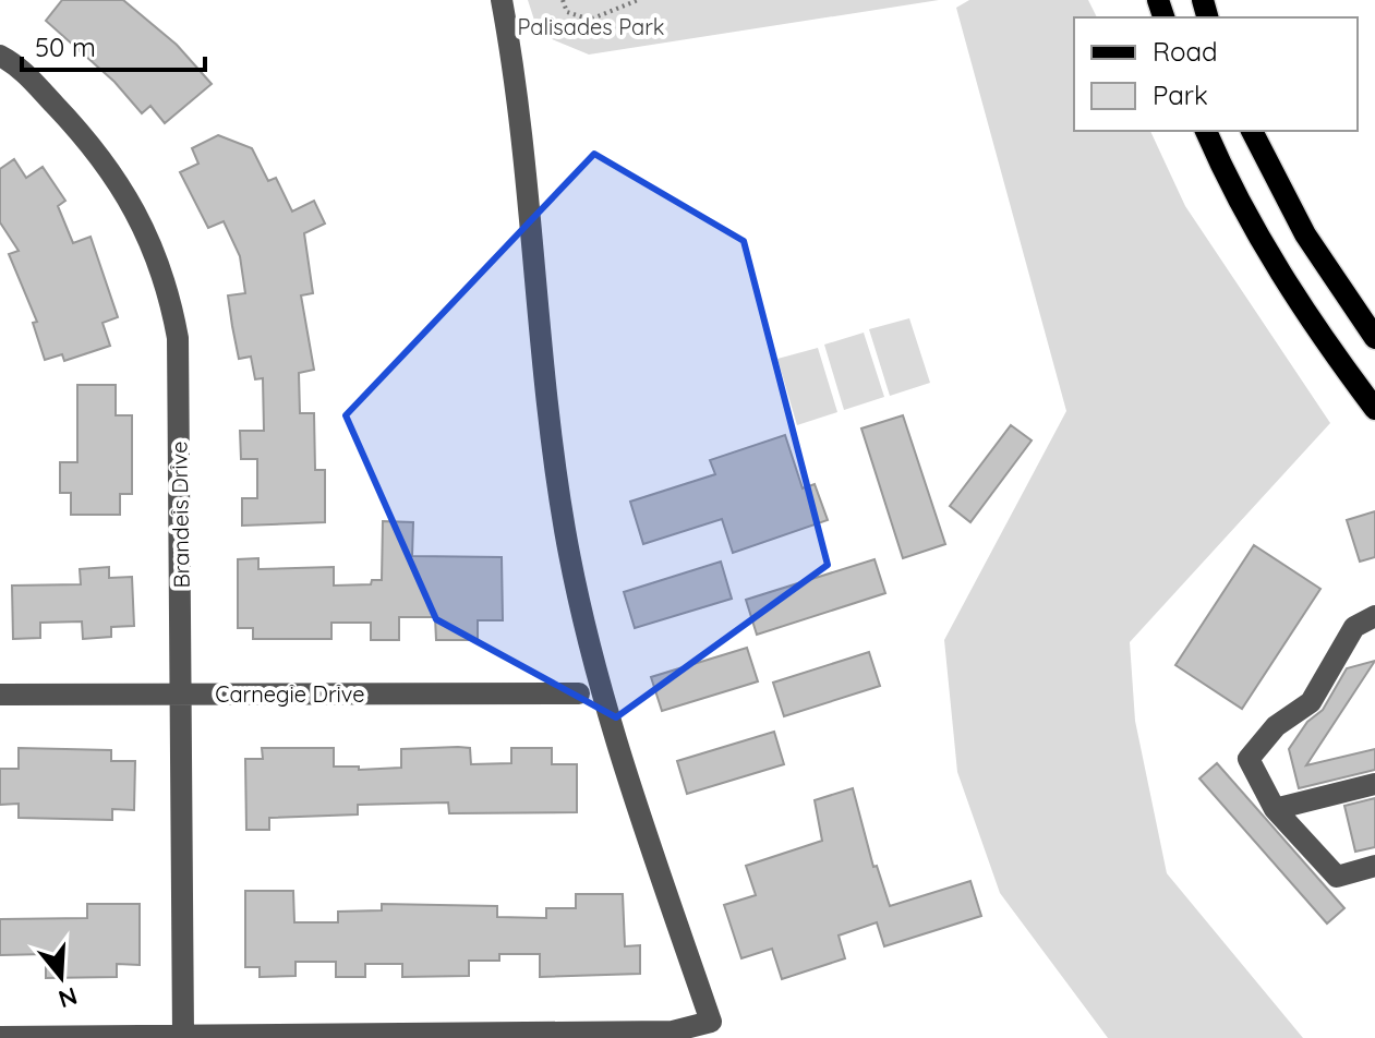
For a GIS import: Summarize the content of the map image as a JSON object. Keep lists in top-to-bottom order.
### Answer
{
  "streets": {
    "street": ["Brandeis Drive", "Carnegie Drive"]
  },
  "crossings": [
    ["Brandeis Drive", "Carnegie Drive"]
  ],
  "parks": ["Palisades Park"],
  "legend": ["Road", "Park"],
  "scale_bar": "50 m",
  "north": "bottom"
}
